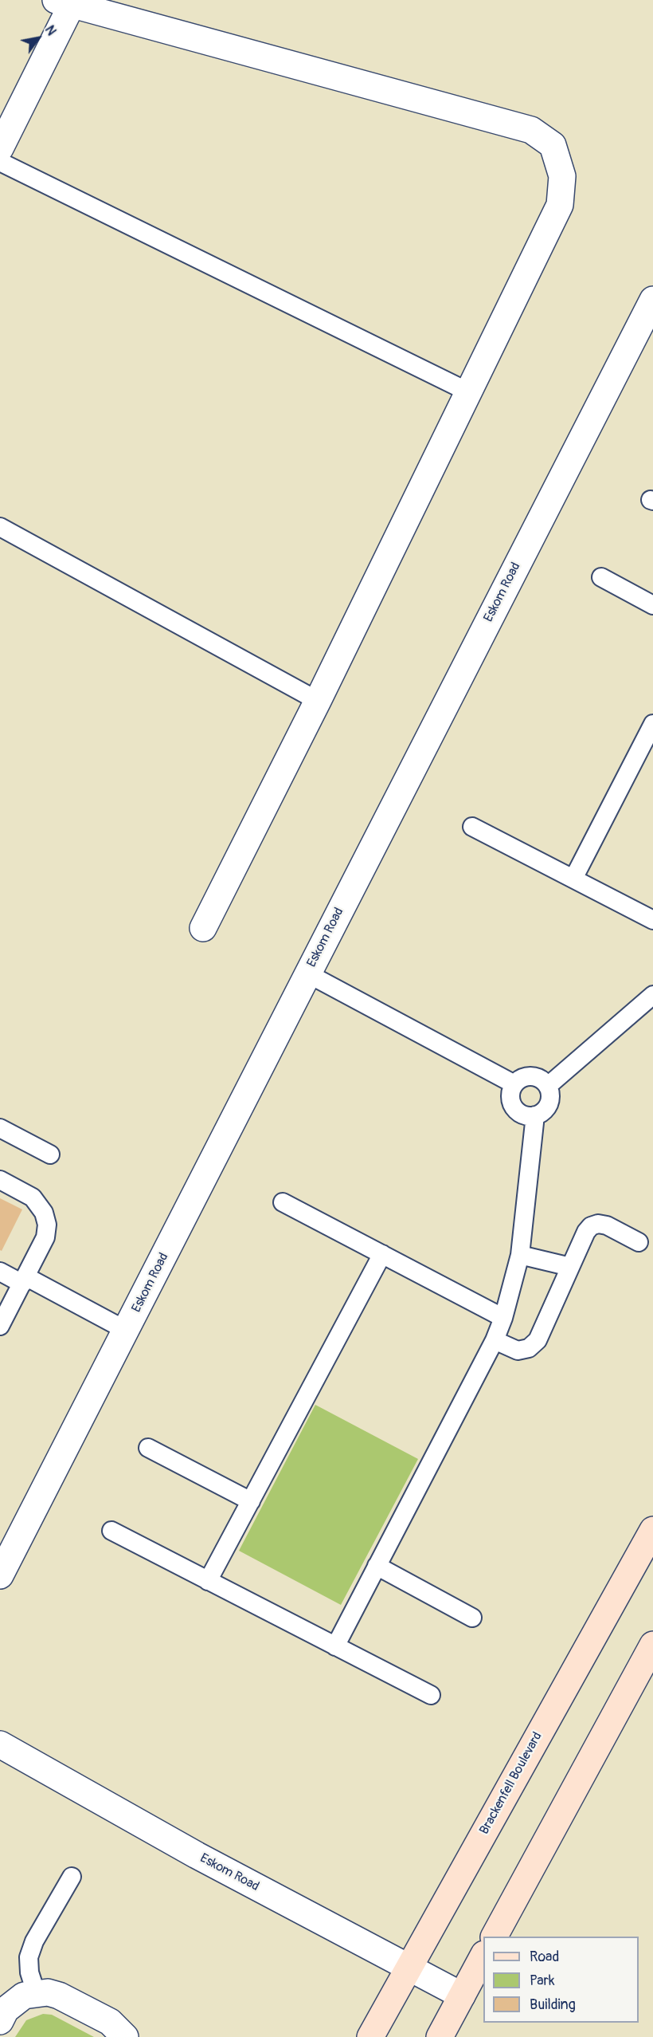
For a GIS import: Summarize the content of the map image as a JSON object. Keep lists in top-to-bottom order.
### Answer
{
  "streets": {
    "street": ["Eskom Road", "Brackenfell Boulevard"]
  },
  "crossings": [
    ["Eskom Road", "Brackenfell Boulevard"]
  ],
  "legend": ["Road", "Park", "Building"],
  "north": "top right"
}
